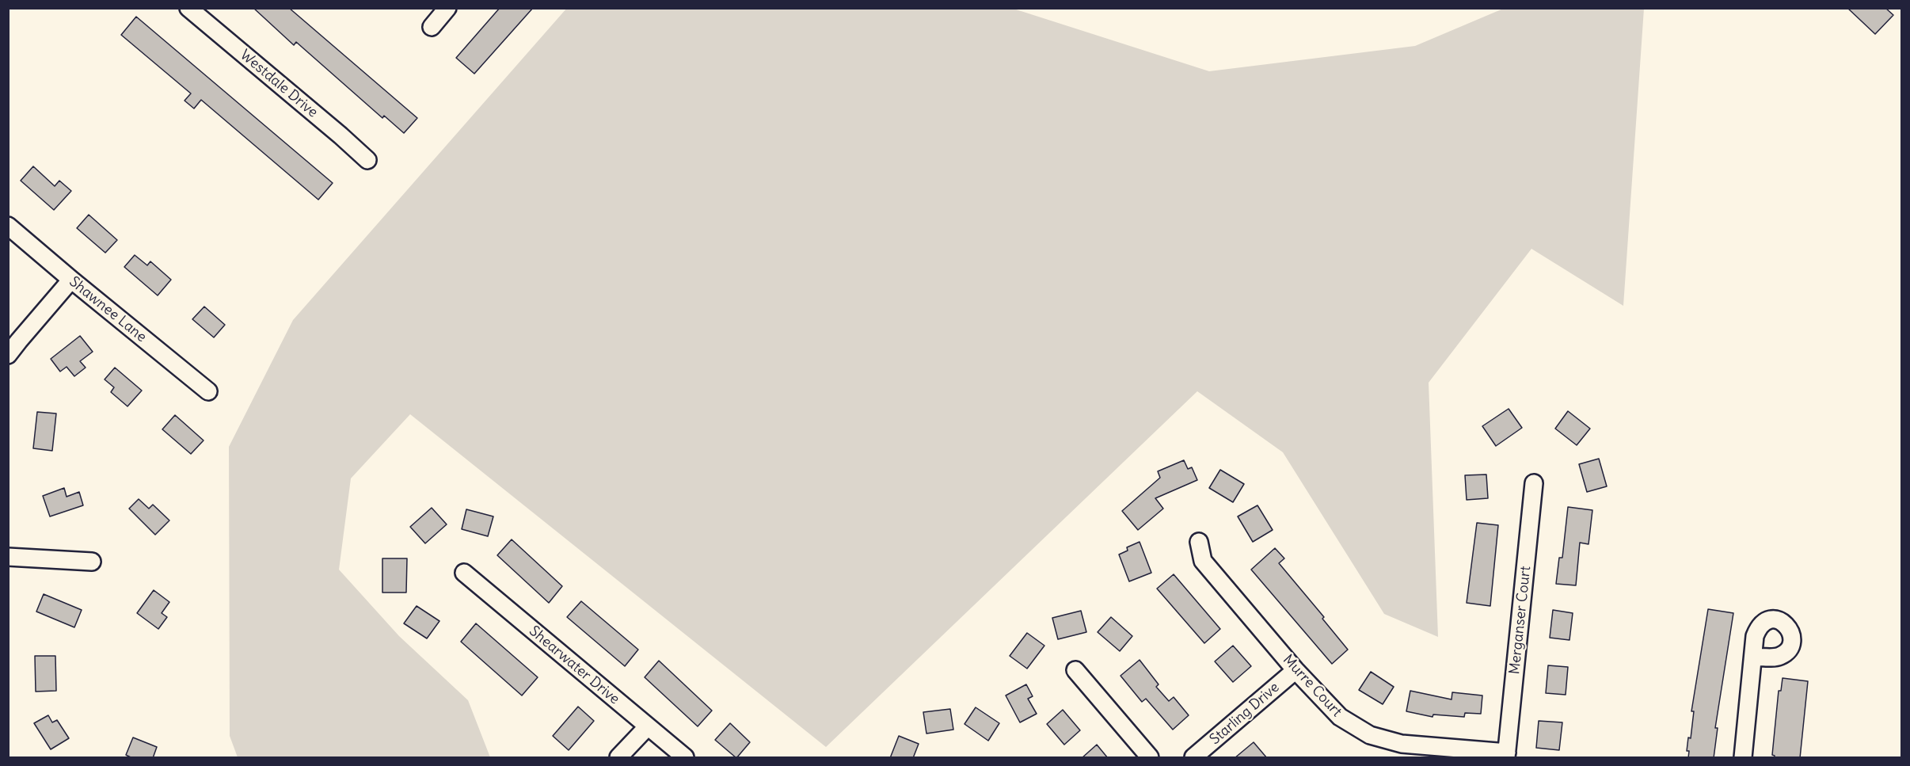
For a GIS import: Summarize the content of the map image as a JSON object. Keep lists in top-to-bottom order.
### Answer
{
  "streets": {
    "street": [
      "Westdale Drive",
      "Shawnee Lane",
      "Merganser Court",
      "Shearwater Drive",
      "Murre Court",
      "Starling Drive"
    ]
  },
  "crossings": [
    ["Merganser Court", "Murre Court"],
    ["Murre Court", "Starling Drive"]
  ]
}
